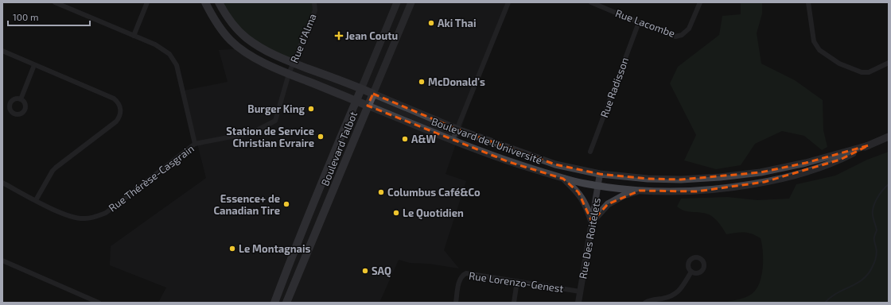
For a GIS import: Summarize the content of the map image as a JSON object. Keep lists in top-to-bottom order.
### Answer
{
  "streets": {
    "main road": ["Boulevard de l'Université", "Boulevard Talbot"],
    "street": [
      "Rue Lacombe",
      "Rue d'Alma",
      "Rue Radisson",
      "Rue Thérèse-Casgrain",
      "Rue Des Roitelets",
      "Rue Lorenzo-Genest"
    ]
  },
  "crossings": [
    ["Rue Lacombe", "Rue Radisson"],
    ["Rue d'Alma", "Boulevard de l'Université"],
    ["Rue d'Alma", "Rue Thérèse-Casgrain"],
    ["Boulevard de l'Université", "Boulevard Talbot"],
    ["Boulevard de l'Université", "Rue Thérèse-Casgrain"],
    ["Boulevard de l'Université", "Rue Des Roitelets"],
    ["Rue Des Roitelets", "Rue Lorenzo-Genest"]
  ],
  "places": {
    "other": [
      "Aki Thai",
      "McDonald's",
      "Burger King",
      "Station de Service Christian Evraire",
      "A&W",
      "Columbus Café&Co",
      "Essence+ de Canadian Tire",
      "Le Quotidien",
      "Le Montagnais",
      "SAQ"
    ],
    "health": ["Jean Coutu"]
  },
  "scale_bar": "100 m"
}
